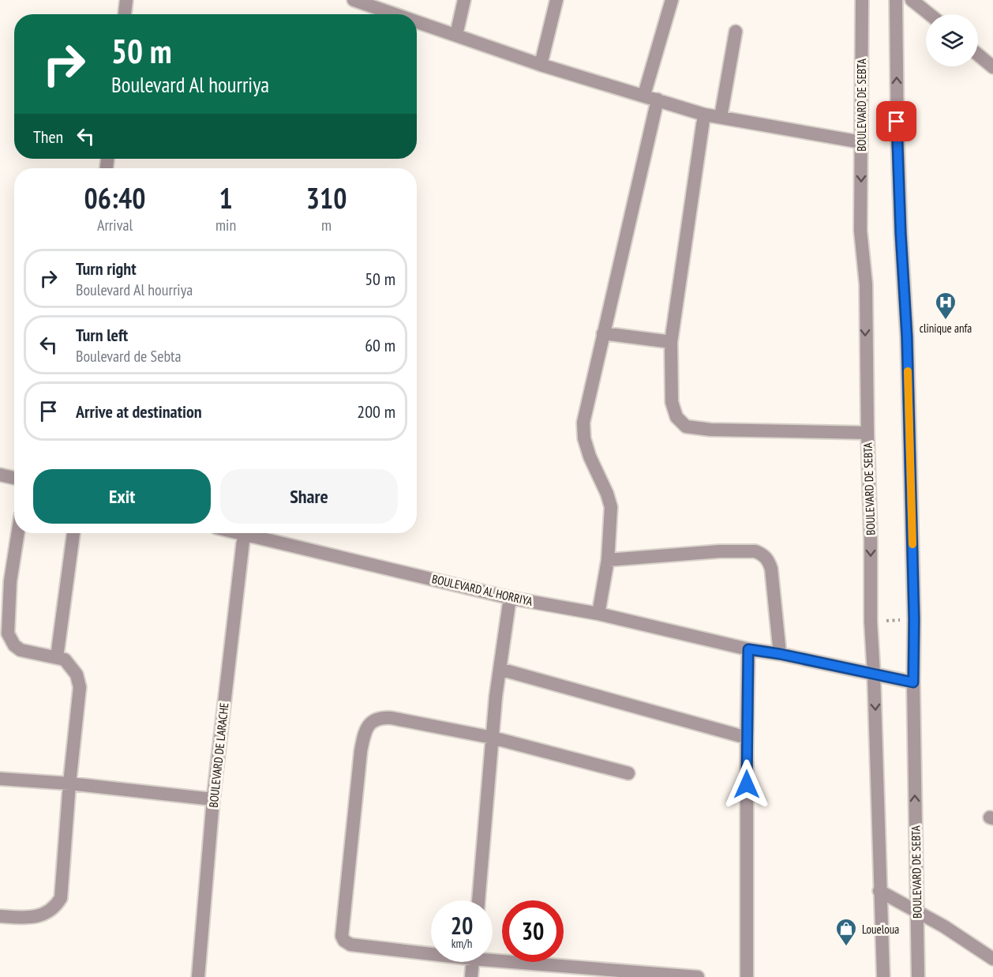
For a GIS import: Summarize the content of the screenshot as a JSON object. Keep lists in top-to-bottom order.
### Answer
{
  "streets": {
    "street": ["BOULEVARD DE SEBTA", "BOULEVARD AL HORRIYA", "BOULEVARD DE LARACHE"]
  },
  "crossings": [
    ["BOULEVARD DE SEBTA", "BOULEVARD AL HORRIYA"],
    ["BOULEVARD AL HORRIYA", "BOULEVARD DE LARACHE"]
  ],
  "places": {
    "hospital": ["clinique anfa"],
    "shop": ["Loueloua"]
  },
  "page": {
    "turn": ["50 m", "Boulevard Al hourriya"],
    "then": "Then",
    "eta": [
      "06:40",
      "Arrival",
      "1",
      "min",
      "310",
      "m"
    ],
    "list": [
      {
        "name": "Turn right",
        "note": "Boulevard Al hourriya",
        "value": "50 m"
      },
      {
        "name": "Turn left",
        "note": "Boulevard de Sebta",
        "value": "60 m"
      },
      {
        "name": "Arrive at destination",
        "value": "200 m"
      }
    ],
    "buttons": ["Exit", "Share"],
    "speed": "20 km/h",
    "limit": "30"
  }
}
